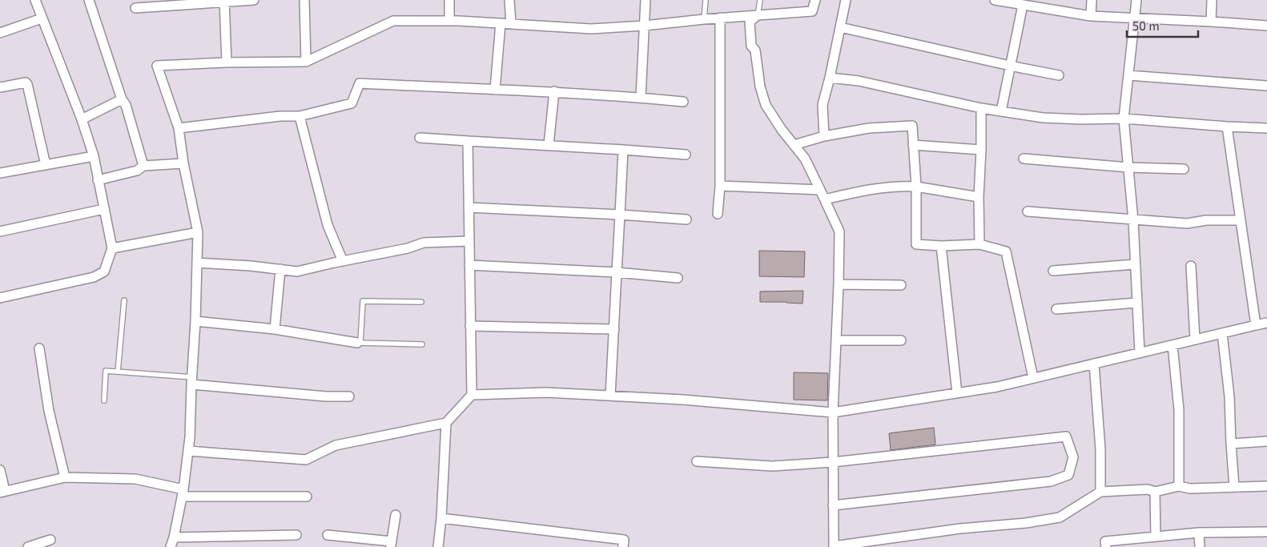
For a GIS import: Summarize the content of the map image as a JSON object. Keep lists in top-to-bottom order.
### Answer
{
  "scale_bar": "50 m"
}
